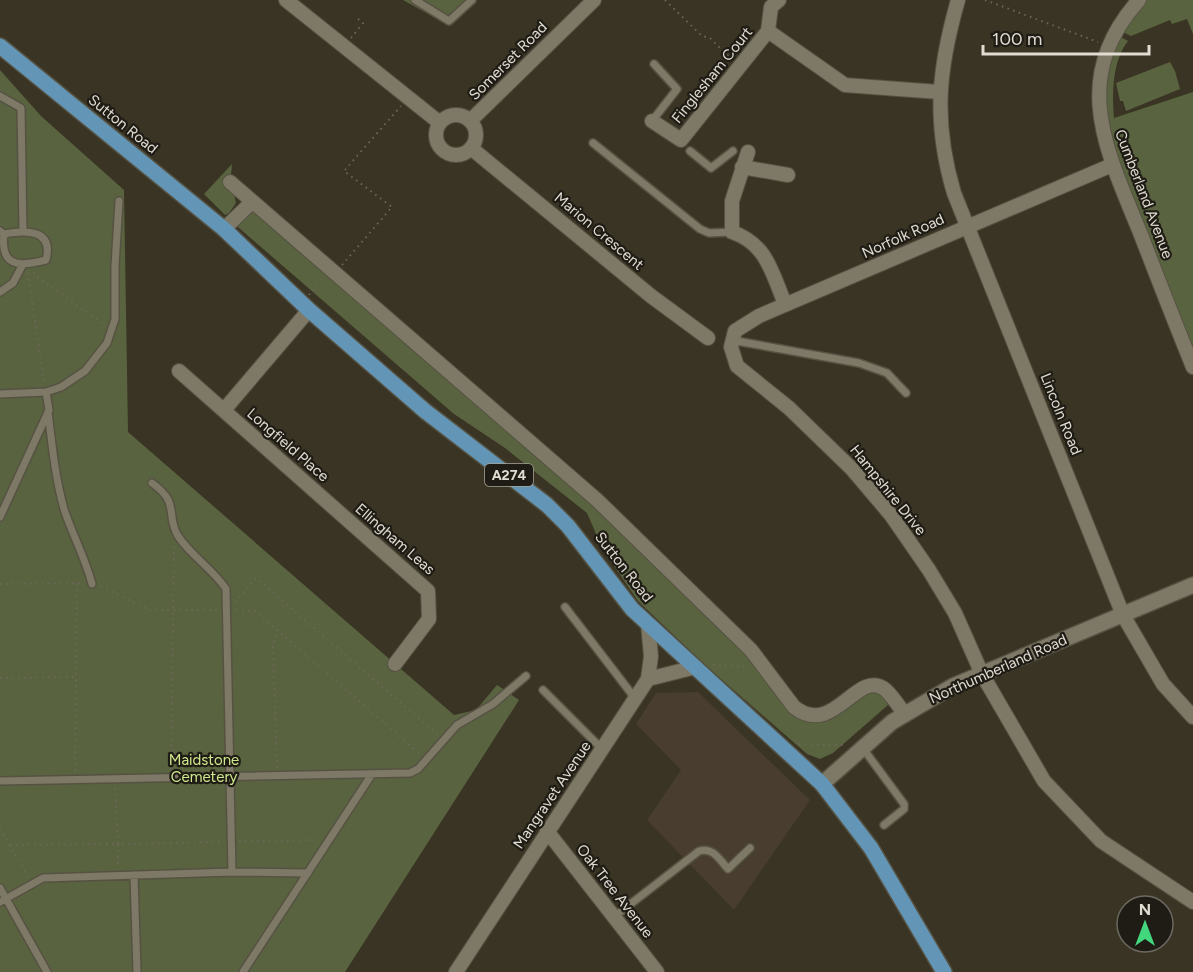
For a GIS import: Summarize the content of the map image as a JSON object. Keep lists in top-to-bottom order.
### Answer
{
  "streets": {
    "main road": ["Sutton Road", "A274"],
    "street": [
      "Somerset Road",
      "Finglesham Court",
      "Cumberland Avenue",
      "Marion Crescent",
      "Norfolk Road",
      "Lincoln Road",
      "Longfield Place",
      "Hampshire Drive",
      "Ellingham Leas",
      "Northumberland Road",
      "Mangravet Avenue",
      "Oak Tree Avenue"
    ]
  },
  "crossings": [
    ["Somerset Road", "Marion Crescent"],
    ["Finglesham Court", "Lincoln Road"],
    ["Sutton Road", "Longfield Place"],
    ["Sutton Road", "Northumberland Road"],
    ["Cumberland Avenue", "Norfolk Road"],
    ["Norfolk Road", "Lincoln Road"],
    ["Norfolk Road", "Hampshire Drive"],
    ["Lincoln Road", "Northumberland Road"],
    ["Longfield Place", "Ellingham Leas"],
    ["Hampshire Drive", "Northumberland Road"],
    ["Mangravet Avenue", "Oak Tree Avenue"]
  ],
  "parks": ["Maidstone Cemetery"],
  "scale_bar": "100 m",
  "north": "top"
}
